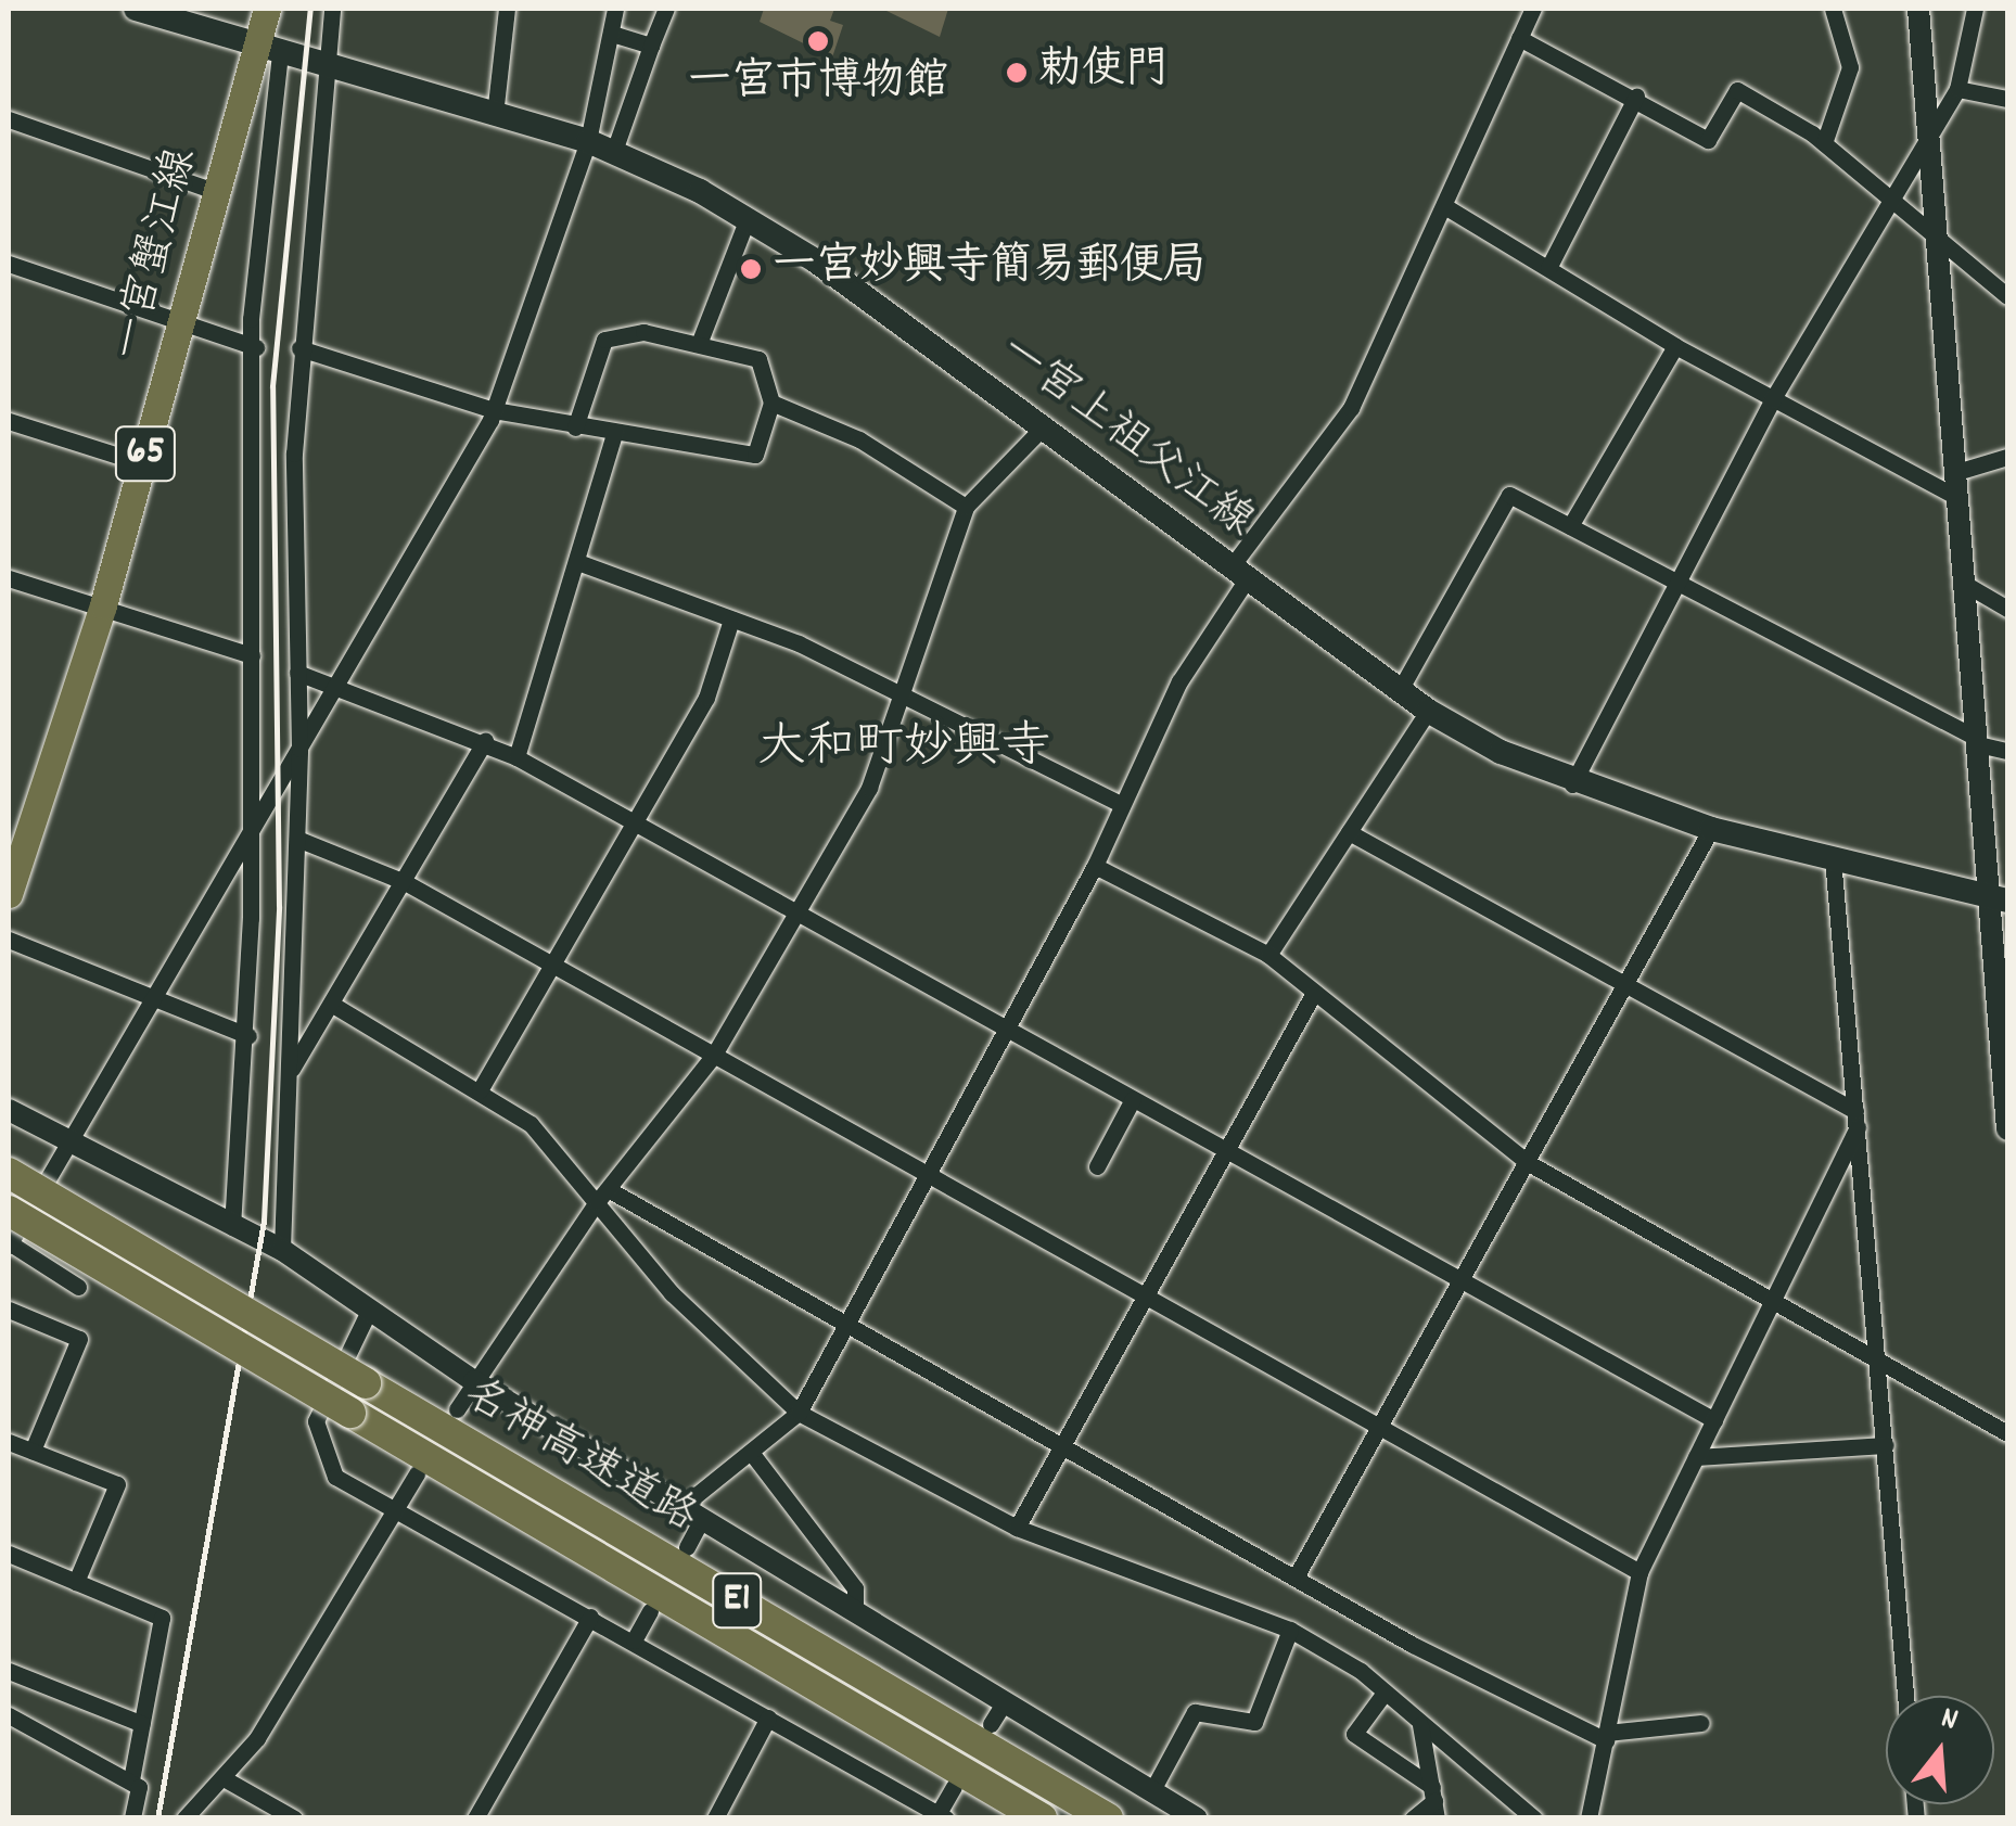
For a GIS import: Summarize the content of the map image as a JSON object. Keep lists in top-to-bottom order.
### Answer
{
  "streets": {
    "highway": ["名神高速道路", "E1"],
    "main road": ["一宮蟹江線", "一宮上祖父江線", "65"]
  },
  "crossings": [
    ["一宮蟹江線", "一宮上祖父江線"]
  ],
  "districts": ["大和町妙興寺"],
  "places": ["一宮市博物館", "勅使門", "一宮妙興寺簡易郵便局"],
  "north": "top"
}
